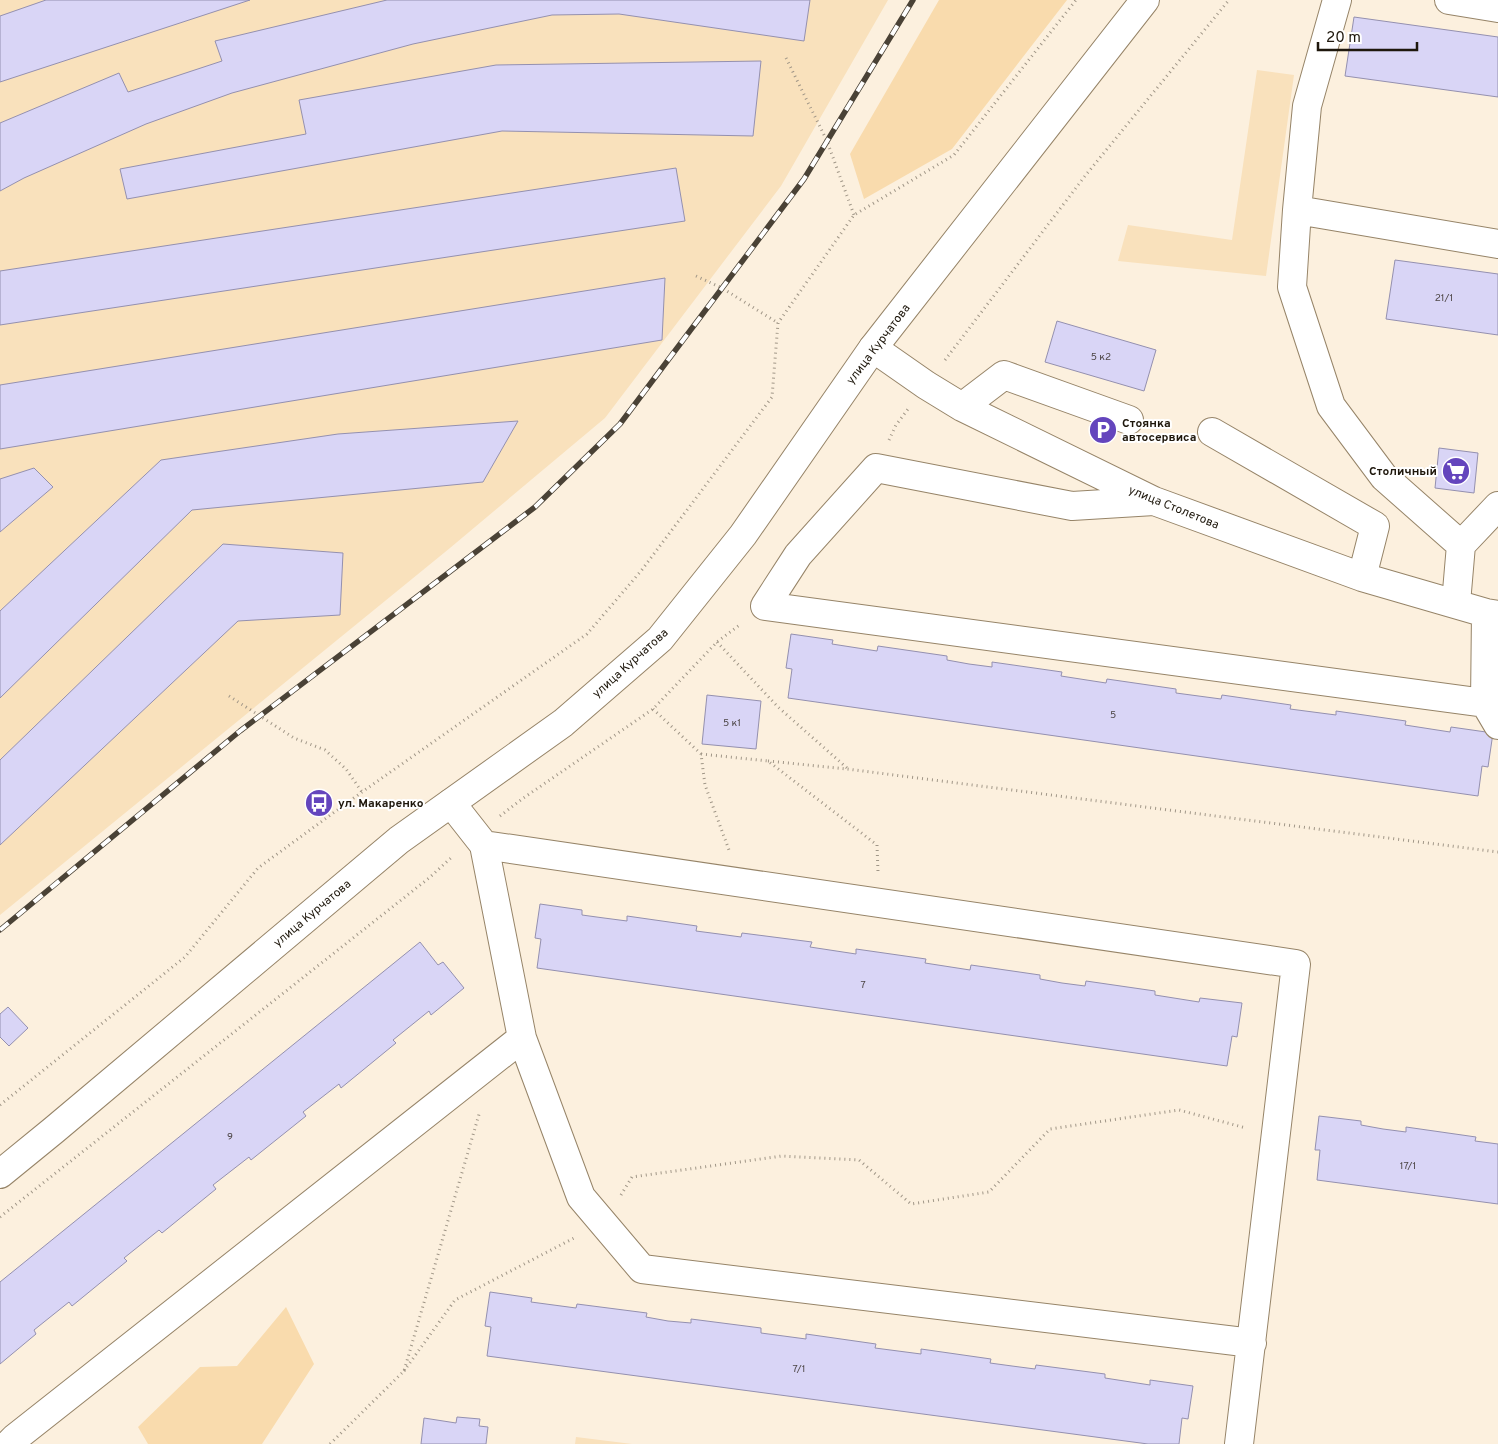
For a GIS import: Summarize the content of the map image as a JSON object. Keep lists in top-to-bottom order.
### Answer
{
  "streets": {
    "main road": ["улица Курчатова", "улица Столетова"]
  },
  "crossings": [
    ["улица Курчатова", "улица Столетова"]
  ],
  "places": {
    "parking": ["Стоянка автосервиса"],
    "supermarket": ["Столичный"],
    "bus stop": ["ул. Макаренко"]
  },
  "house_numbers": [
    "21/1",
    "5 к2",
    "5",
    "5 к1",
    "7",
    "9",
    "17/1",
    "7/1"
  ],
  "scale_bar": "20 m"
}
